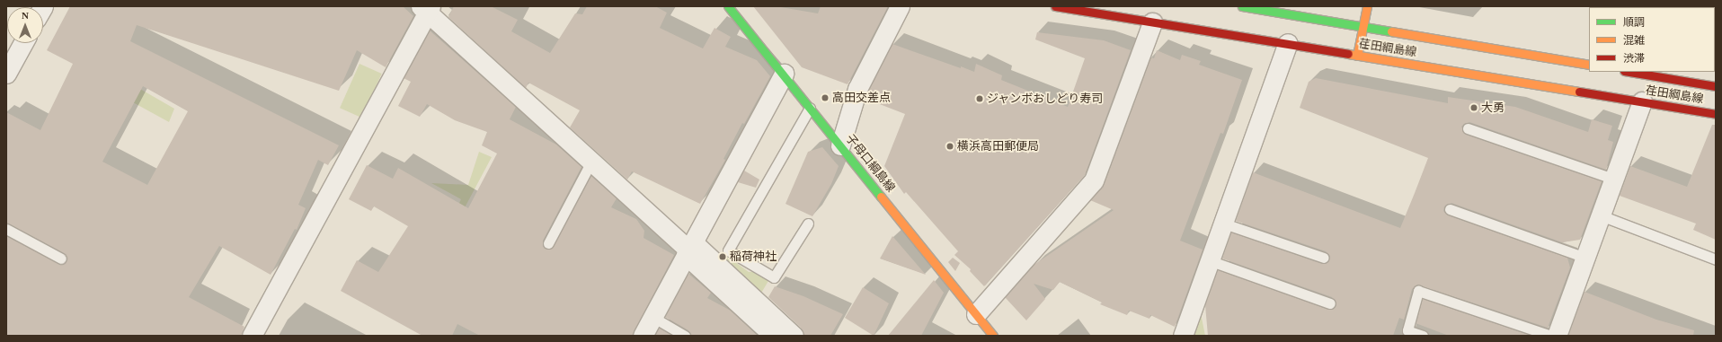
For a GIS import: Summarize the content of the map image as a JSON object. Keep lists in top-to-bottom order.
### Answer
{
  "streets": {
    "main road": ["荏田綱島線", "子母口綱島線"]
  },
  "places": [
    "高田交差点",
    "ジャンボおしどり寿司",
    "大勇",
    "横浜高田郵便局",
    "稲荷神社"
  ],
  "legend": ["順調", "混雑", "渋滞"],
  "north": "top"
}
